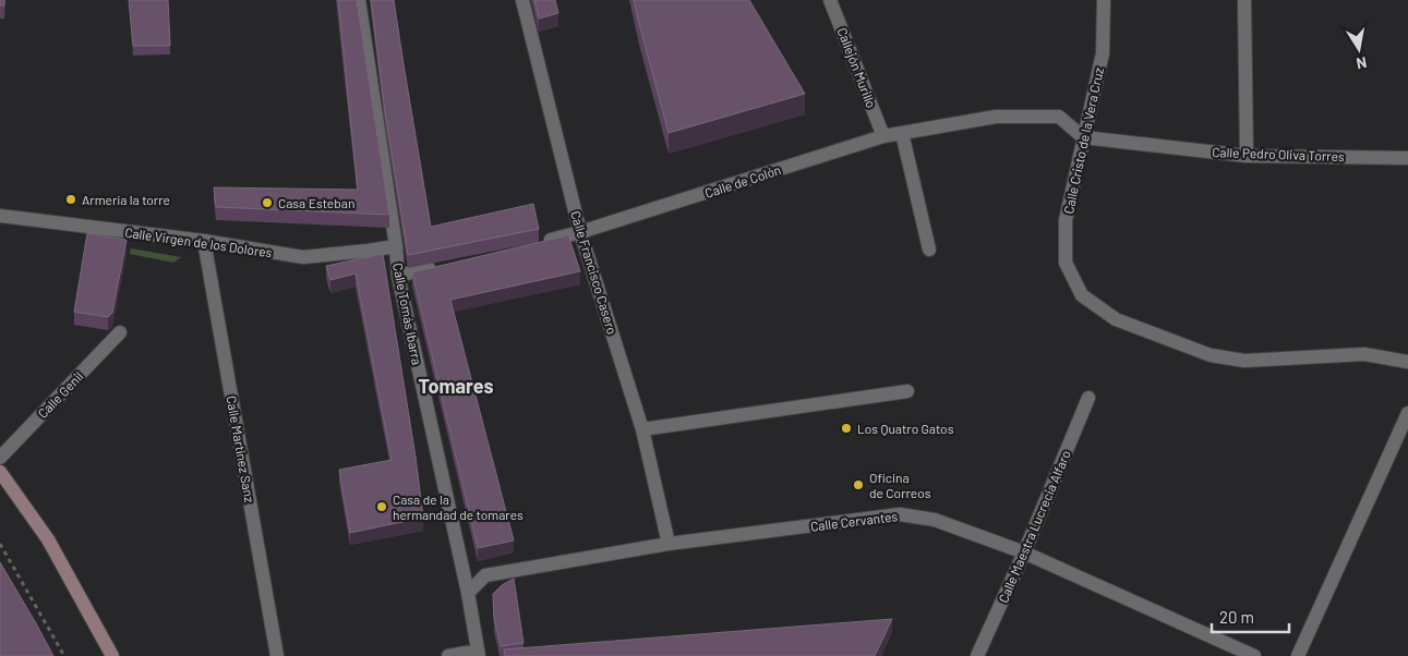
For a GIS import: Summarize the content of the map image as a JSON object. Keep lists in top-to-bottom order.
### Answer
{
  "streets": {
    "street": [
      "Callejón Murillo",
      "Calle Cristo de la Vera Cruz",
      "Calle Pedro Oliva Torres",
      "Calle de Colón",
      "Calle Virgen de los Dolores",
      "Calle Francisco Casero",
      "Calle Tomás Ibarra",
      "Calle Genil",
      "Calle Martínez Sanz",
      "Calle Cervantes",
      "Calle Maestra Lucrecia Alfaro"
    ]
  },
  "crossings": [
    ["Callejón Murillo", "Calle de Colón"],
    ["Calle Cristo de la Vera Cruz", "Calle Pedro Oliva Torres"],
    ["Calle Cristo de la Vera Cruz", "Calle de Colón"],
    ["Calle Pedro Oliva Torres", "Calle de Colón"],
    ["Calle de Colón", "Calle Francisco Casero"],
    ["Calle Virgen de los Dolores", "Calle Tomás Ibarra"],
    ["Calle Virgen de los Dolores", "Calle Martínez Sanz"],
    ["Calle Francisco Casero", "Calle Cervantes"],
    ["Calle Tomás Ibarra", "Calle Cervantes"],
    ["Calle Cervantes", "Calle Maestra Lucrecia Alfaro"]
  ],
  "districts": ["Tomares"],
  "places": [
    "Armeria la torre",
    "Casa Esteban",
    "Los Quatro Gatos",
    "Oficina de Correos",
    "Casa de la hermandad de tomares"
  ],
  "scale_bar": "20 m",
  "north": "bottom"
}
